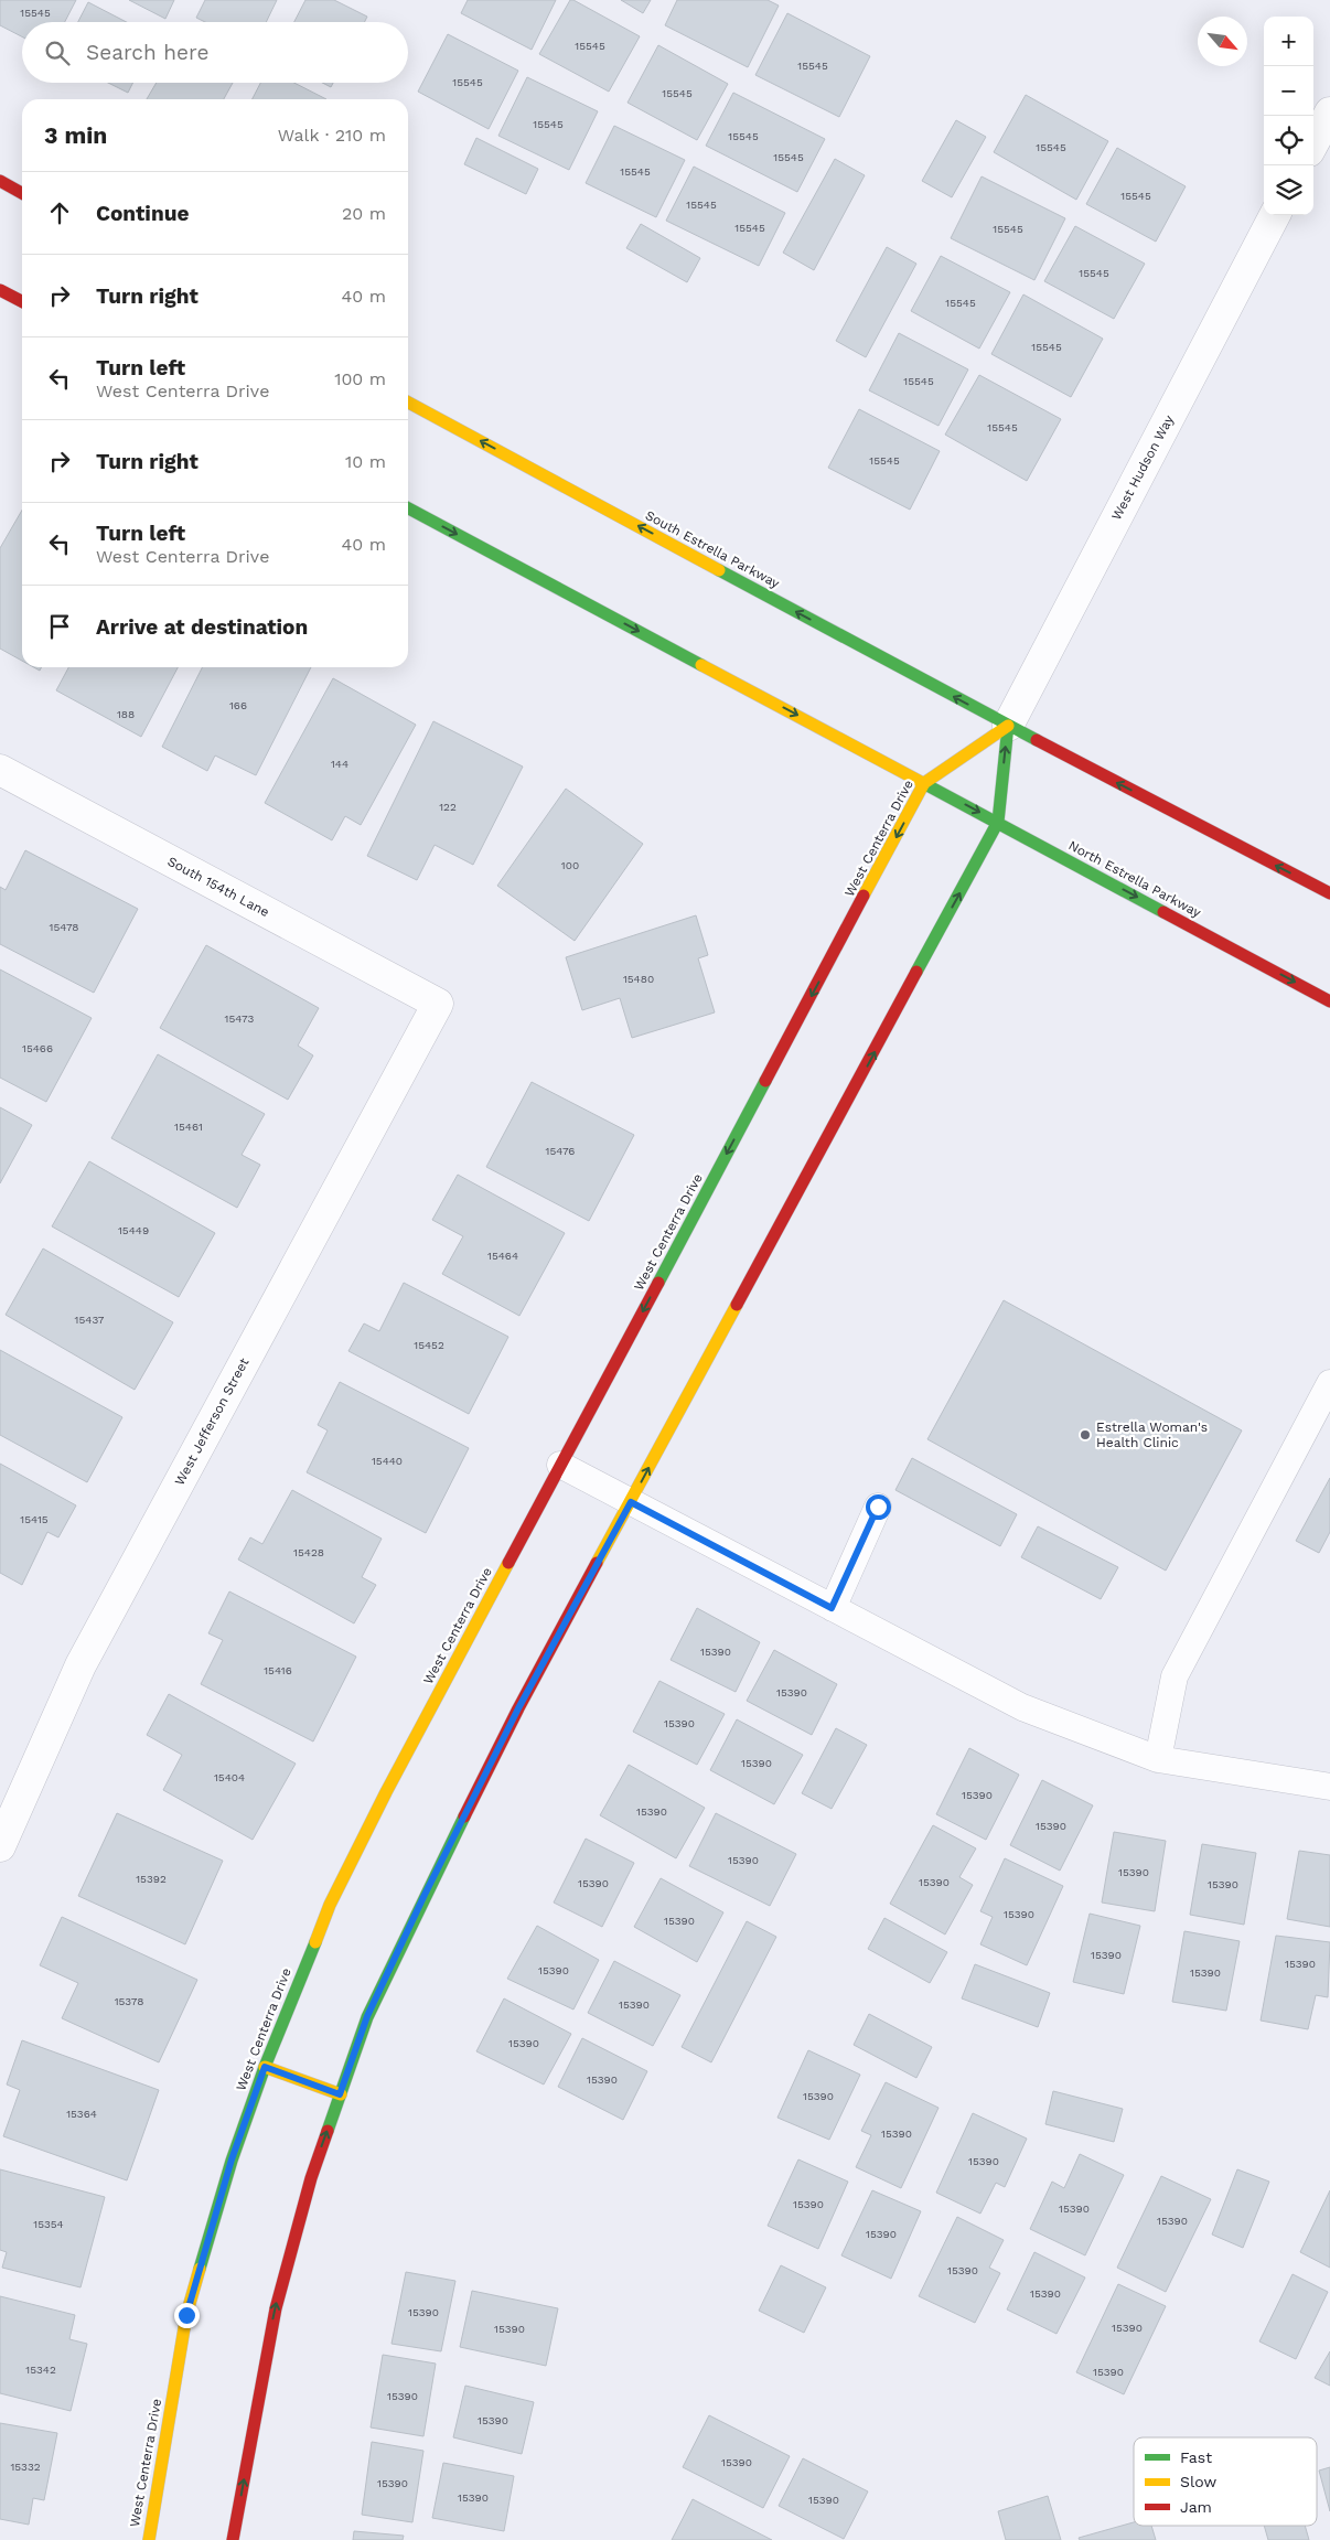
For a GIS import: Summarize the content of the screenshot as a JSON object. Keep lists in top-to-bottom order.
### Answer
{
  "streets": {
    "street": [
      "West Hudson Way",
      "South Estrella Parkway",
      "West Centerra Drive",
      "North Estrella Parkway",
      "South 154th Lane",
      "West Jefferson Street"
    ]
  },
  "crossings": [
    ["West Hudson Way", "South Estrella Parkway"],
    ["West Hudson Way", "West Centerra Drive"],
    ["South Estrella Parkway", "West Centerra Drive"],
    ["West Centerra Drive", "North Estrella Parkway"],
    ["South 154th Lane", "West Jefferson Street"]
  ],
  "places": ["Estrella Woman's Health Clinic"],
  "house_numbers": [
    "15545",
    "15545",
    "15545",
    "15545",
    "15545",
    "15545",
    "15545",
    "15545",
    "15545",
    "15545",
    "15545",
    "15545",
    "15545",
    "15545",
    "15545",
    "15545",
    "15545",
    "15545",
    "15545",
    "15545",
    "166",
    "188",
    "144",
    "122",
    "100",
    "15478",
    "15480",
    "15473",
    "15466",
    "15461",
    "15476",
    "15449",
    "15464",
    "15437",
    "15452",
    "15440",
    "15415",
    "15428",
    "15390",
    "15416",
    "15390",
    "15390",
    "15390",
    "15404",
    "15390",
    "15390",
    "15390",
    "15390",
    "15390",
    "15392",
    "15390",
    "15390",
    "15390",
    "15390",
    "15390",
    "15390",
    "15390",
    "15390",
    "15390",
    "15378",
    "15390",
    "15390",
    "15390",
    "15390",
    "15364",
    "15390",
    "15390",
    "15390",
    "15390",
    "15390",
    "15354",
    "15390",
    "15390",
    "15390",
    "15390",
    "15390",
    "15390",
    "15342",
    "15390",
    "15390",
    "15390",
    "15390",
    "15332",
    "15390",
    "15390",
    "15390"
  ],
  "legend": ["Fast", "Slow", "Jam"],
  "north": "bottom right",
  "page": {
    "map_buttons": ["+", "−"],
    "search": "Search here",
    "heading": ["3 min", "Walk · 210 m"],
    "list": [
      ["Continue", "20 m"],
      ["Turn right", "40 m"],
      ["Turn left", "West Centerra Drive", "100 m"],
      ["Turn right", "10 m"],
      ["Turn left", "West Centerra Drive", "40 m"],
      "Arrive at destination"
    ]
  }
}
